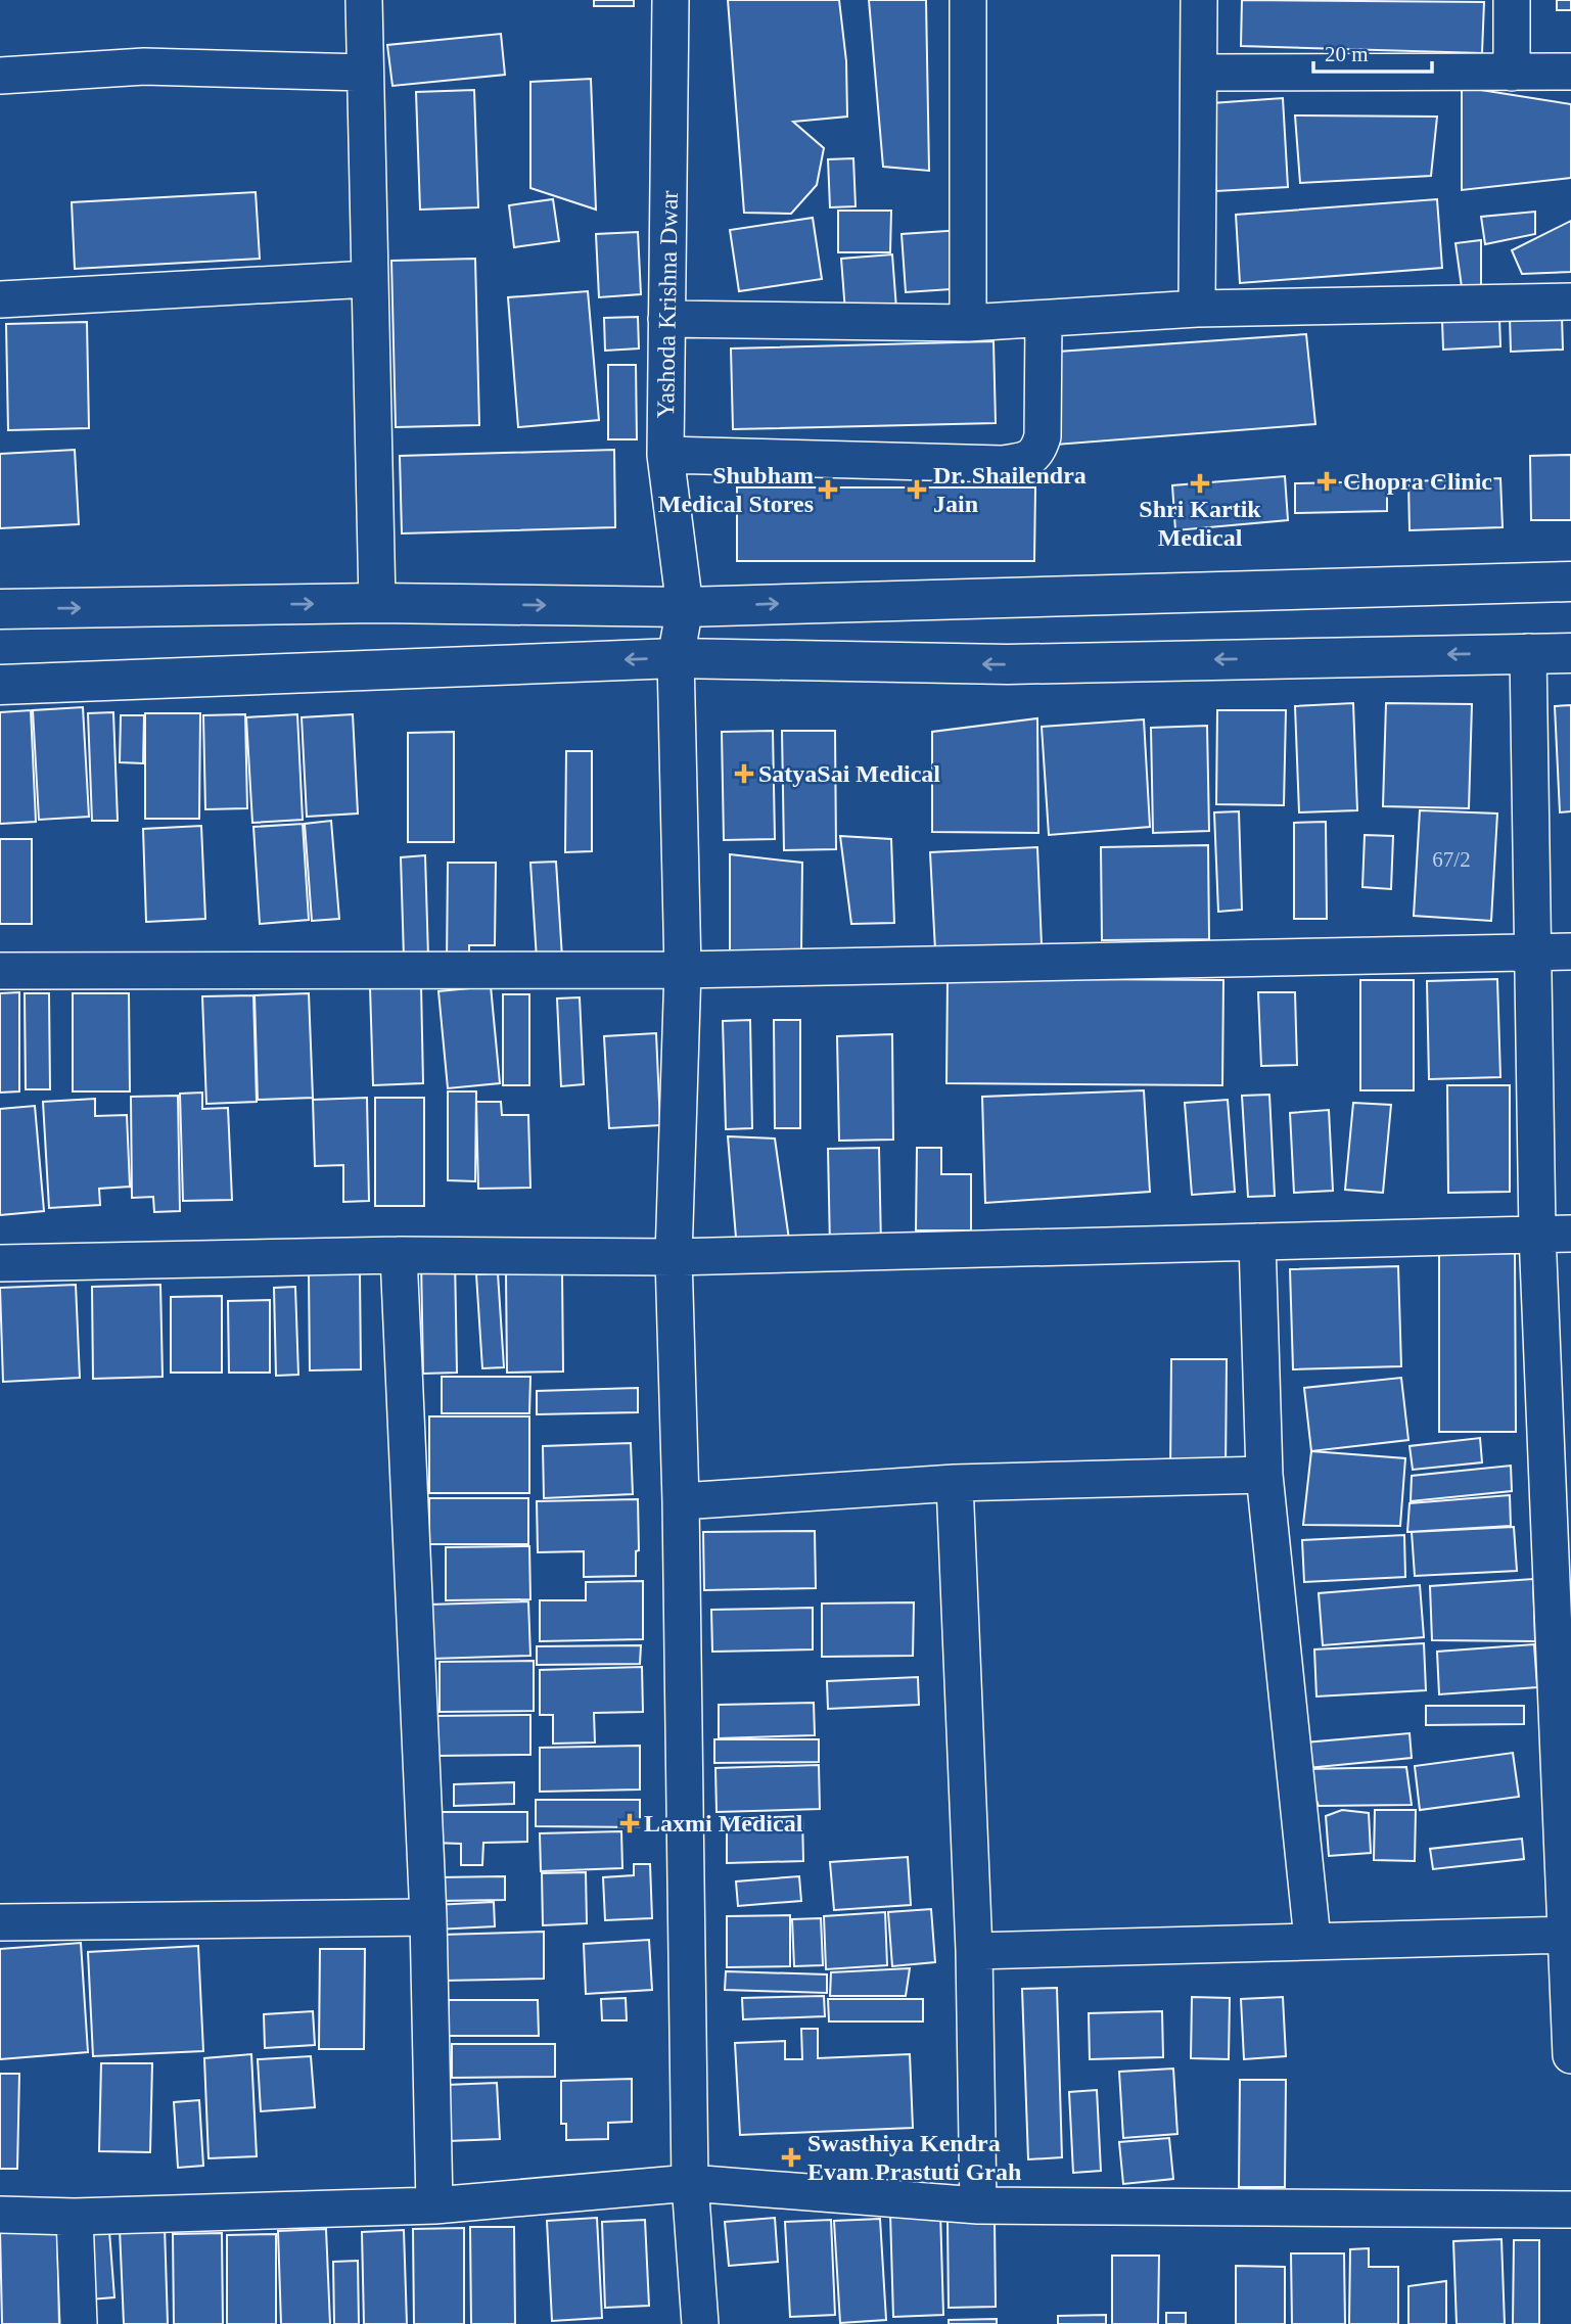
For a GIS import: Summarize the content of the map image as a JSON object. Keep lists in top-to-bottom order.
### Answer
{
  "streets": {
    "street": ["Yashoda Krishna Dwar"]
  },
  "places": {
    "health": [
      "Chopra Clinic",
      "Shri Kartik Medical",
      "Shubham Medical Stores",
      "Dr. Shailendra Jain",
      "SatyaSai Medical",
      "Laxmi Medical",
      "Swasthiya Kendra Evam Prastuti Grah"
    ]
  },
  "house_numbers": ["67/2"],
  "scale_bar": "20 m"
}
